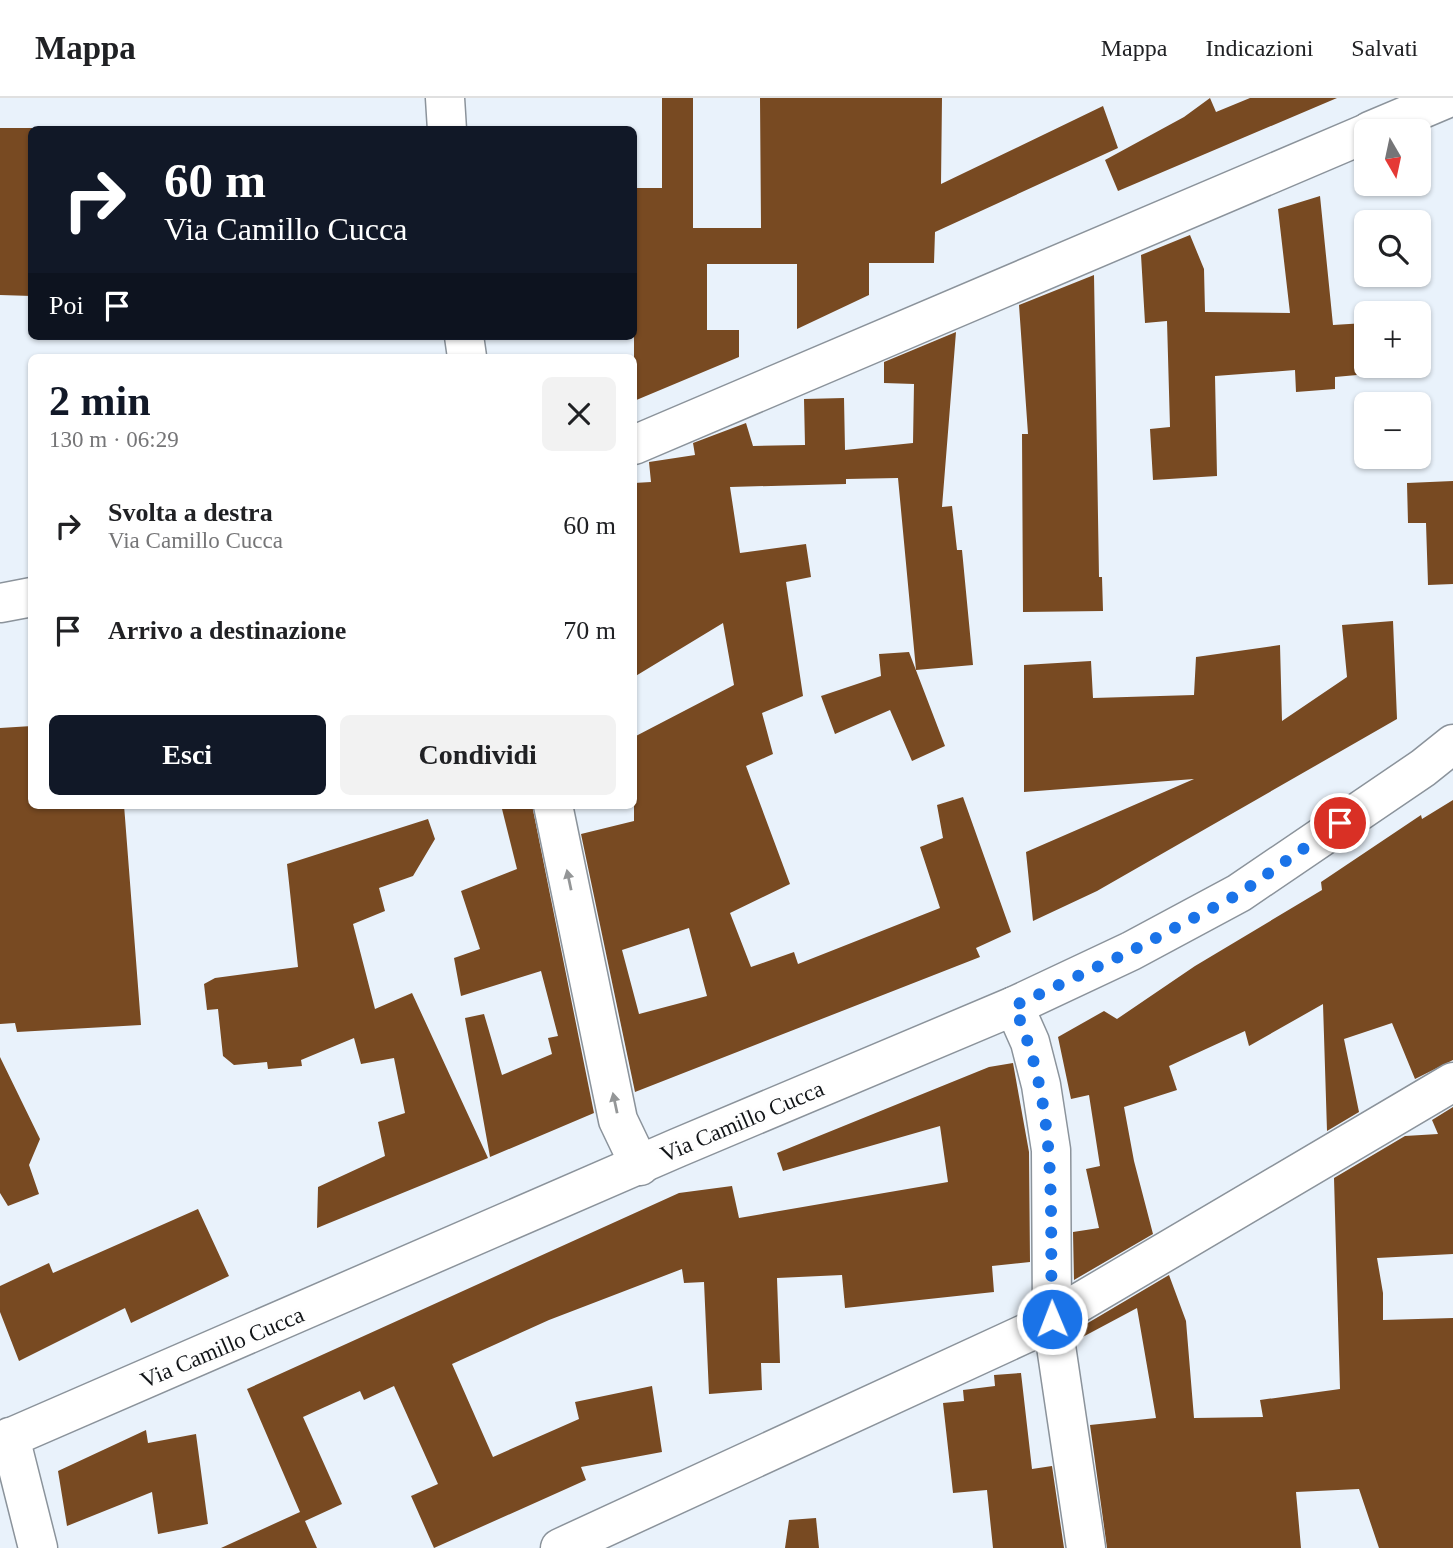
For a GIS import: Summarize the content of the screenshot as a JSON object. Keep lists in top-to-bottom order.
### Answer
{
  "streets": {
    "street": ["Via Camillo Cucca"]
  },
  "north": "bottom",
  "page": {
    "header": "Mappa",
    "nav": ["Mappa", "Indicazioni", "Salvati"],
    "map_buttons": ["+", "−"],
    "turn": ["60 m", "Via Camillo Cucca"],
    "then": "Poi",
    "heading": ["2 min", "130 m · 06:29"],
    "list": [
      {
        "name": "Svolta a destra",
        "note": "Via Camillo Cucca",
        "value": "60 m"
      },
      {
        "name": "Arrivo a destinazione",
        "value": "70 m"
      }
    ],
    "buttons": ["Esci", "Condividi"]
  }
}
